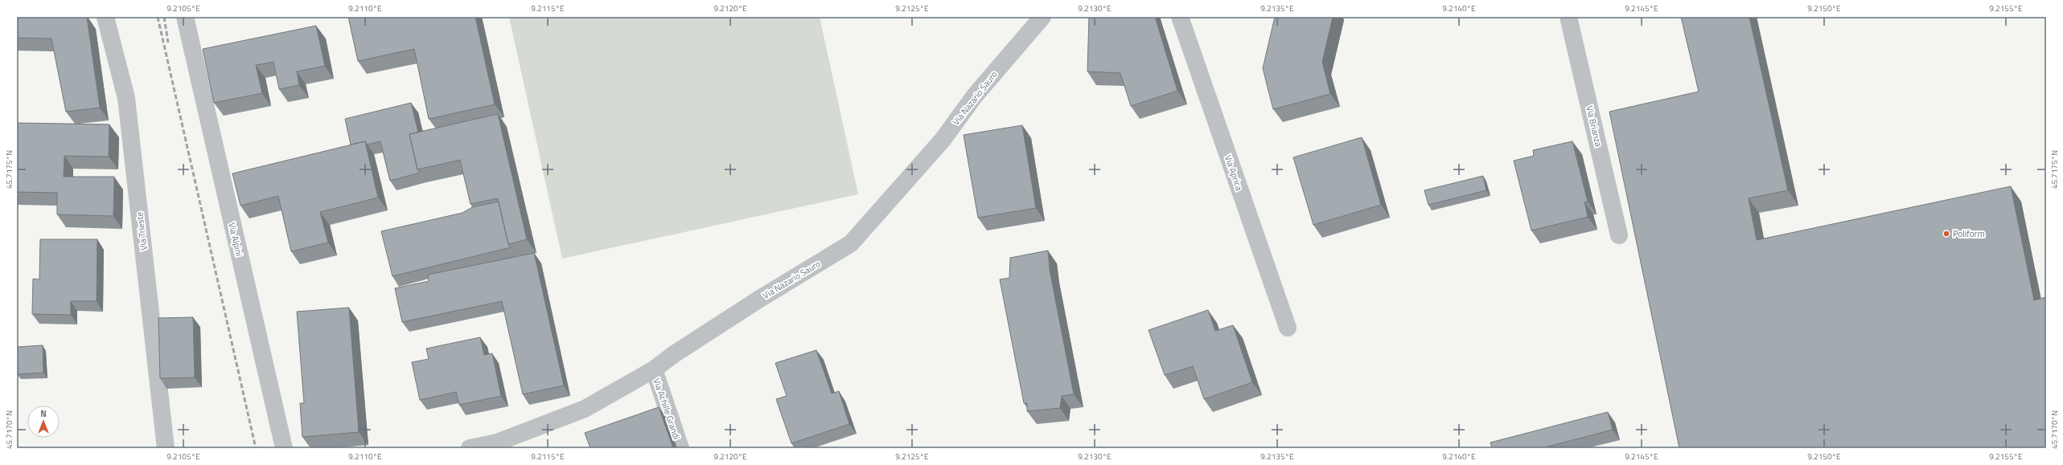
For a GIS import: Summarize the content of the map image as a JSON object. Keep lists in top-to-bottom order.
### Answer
{
  "streets": {
    "street": [
      "Via Nazario Sauro",
      "Via Brianza",
      "Via Aprica",
      "Via Trieste",
      "Via Alpini",
      "Via Achille Grandi"
    ]
  },
  "crossings": [
    ["Via Nazario Sauro", "Via Achille Grandi"]
  ],
  "places": ["Poliform"],
  "north": "top",
  "coordinates": [
    "9.2105°E",
    "9.2110°E",
    "9.2115°E",
    "9.2120°E",
    "9.2125°E",
    "9.2130°E",
    "9.2135°E",
    "9.2140°E",
    "9.2145°E",
    "9.2150°E",
    "9.2155°E",
    "45.7175°N",
    "45.7170°N"
  ]
}
